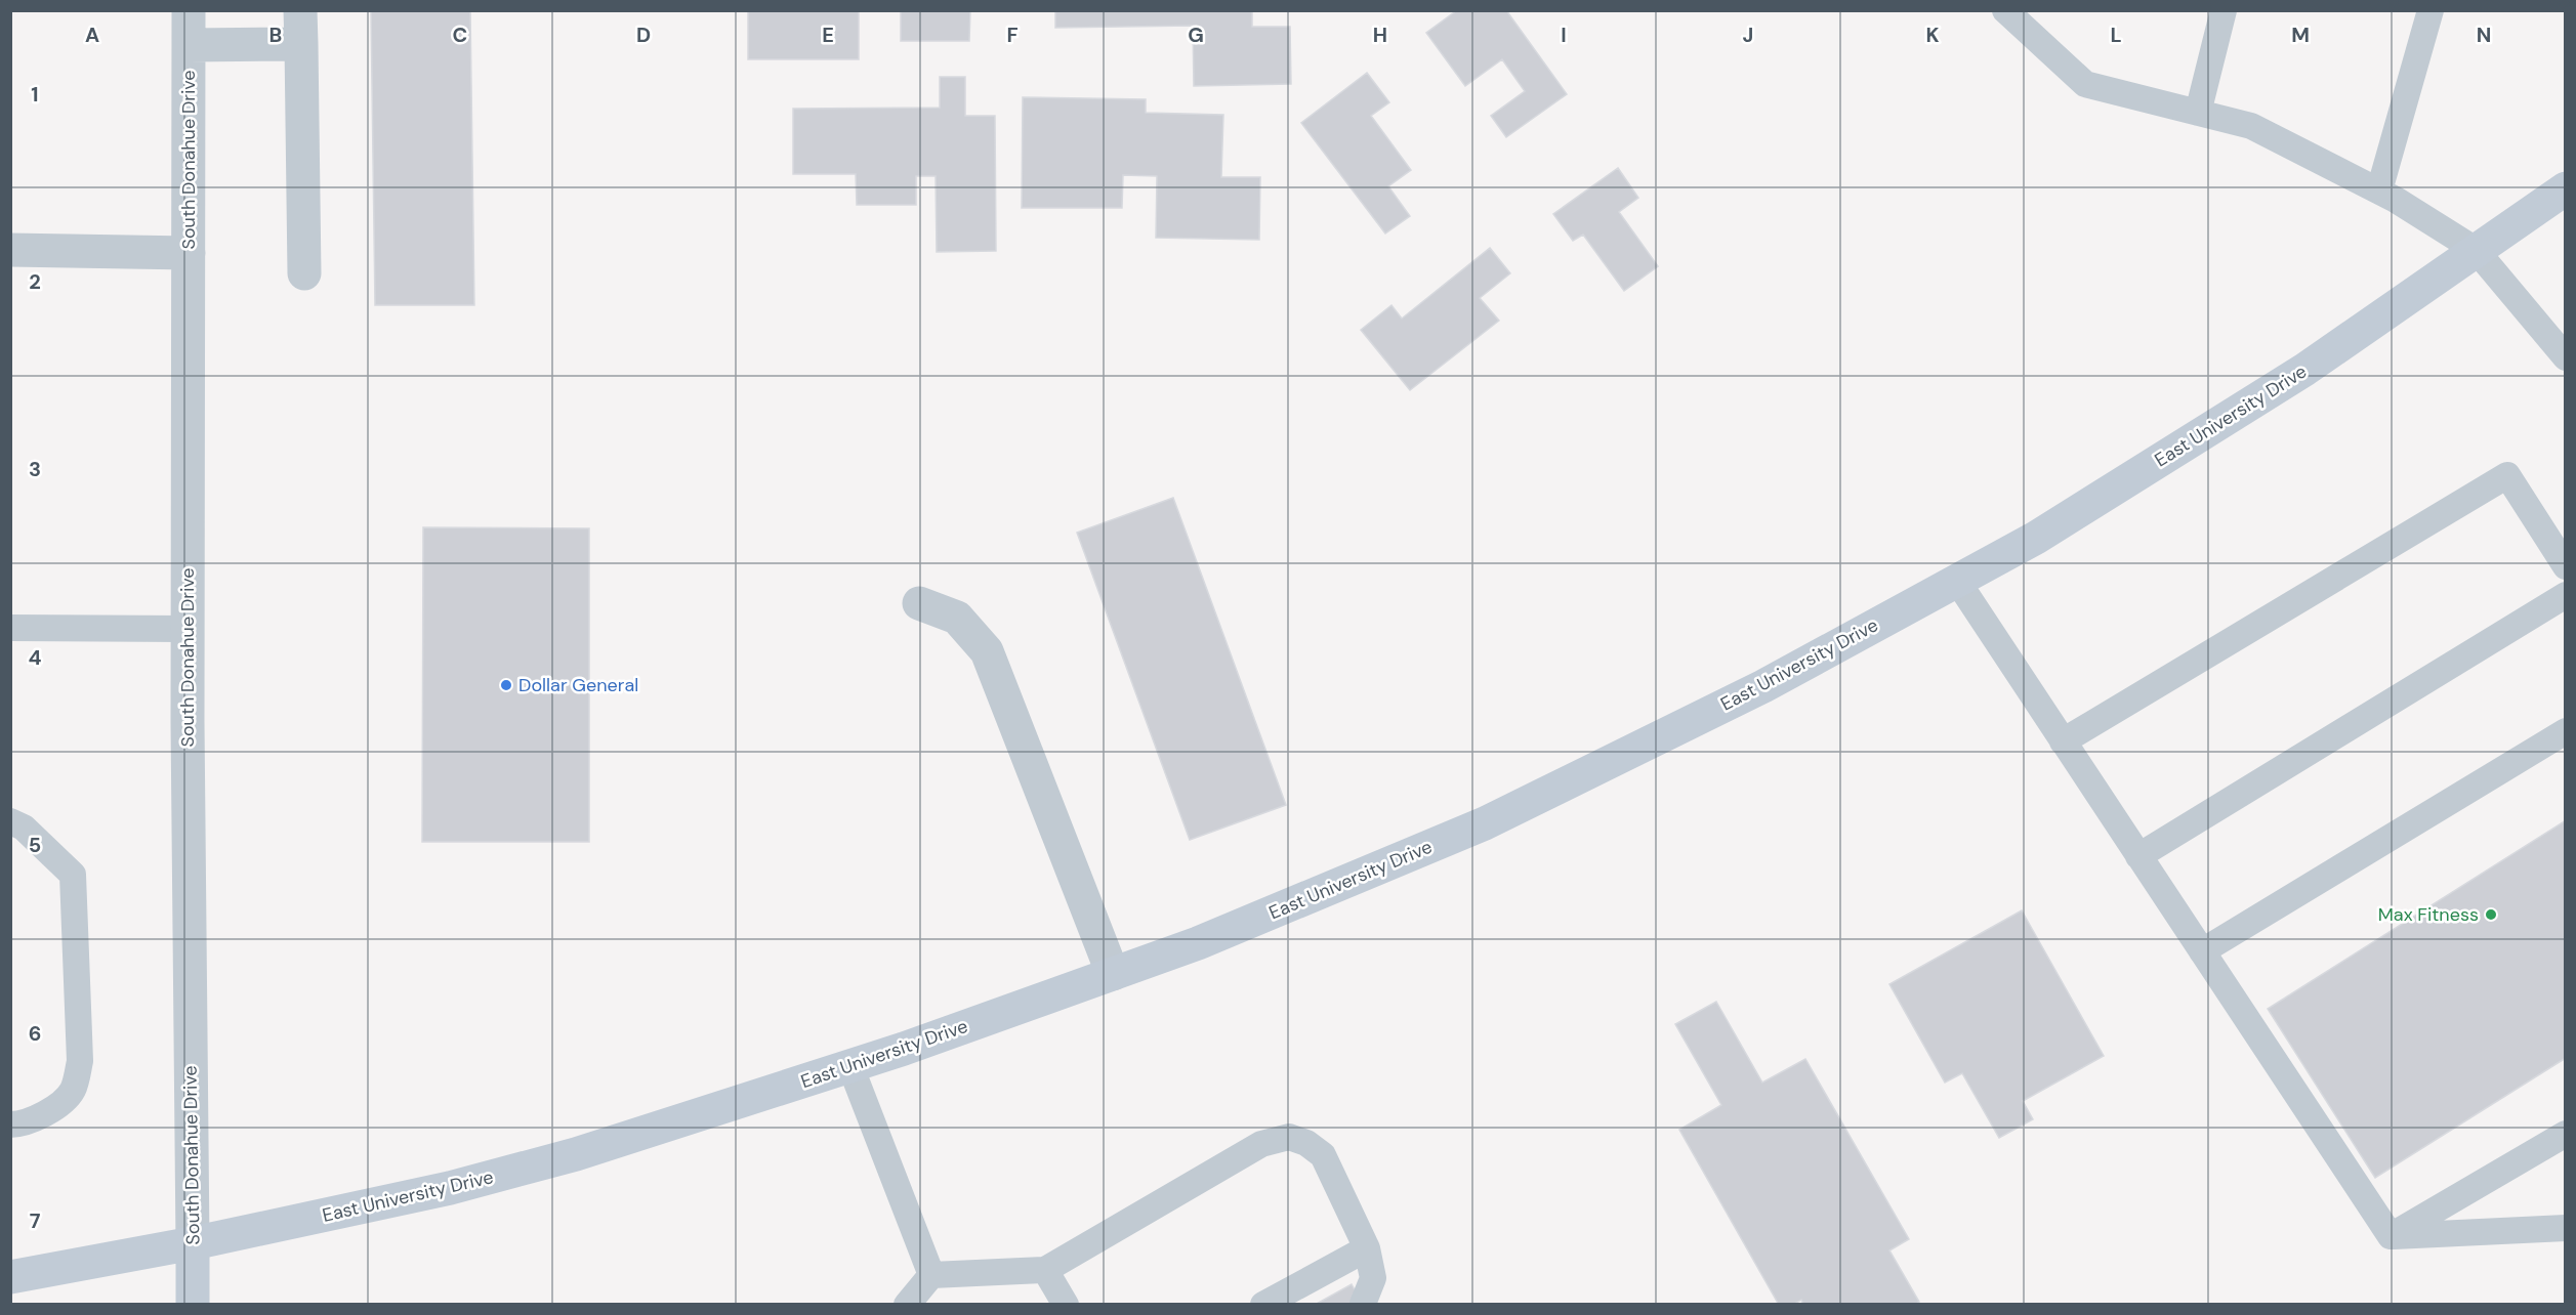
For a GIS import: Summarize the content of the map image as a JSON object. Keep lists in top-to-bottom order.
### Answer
{
  "streets": {
    "main road": ["South Donahue Drive", "East University Drive"]
  },
  "crossings": [
    ["South Donahue Drive", "East University Drive"]
  ],
  "places": ["Dollar General", "Max Fitness"],
  "grid": {
    "columns": [
      "A",
      "B",
      "C",
      "D",
      "E",
      "F",
      "G",
      "H",
      "I",
      "J",
      "K",
      "L",
      "M",
      "N"
    ],
    "rows": [
      "1",
      "2",
      "3",
      "4",
      "5",
      "6",
      "7"
    ]
  }
}
